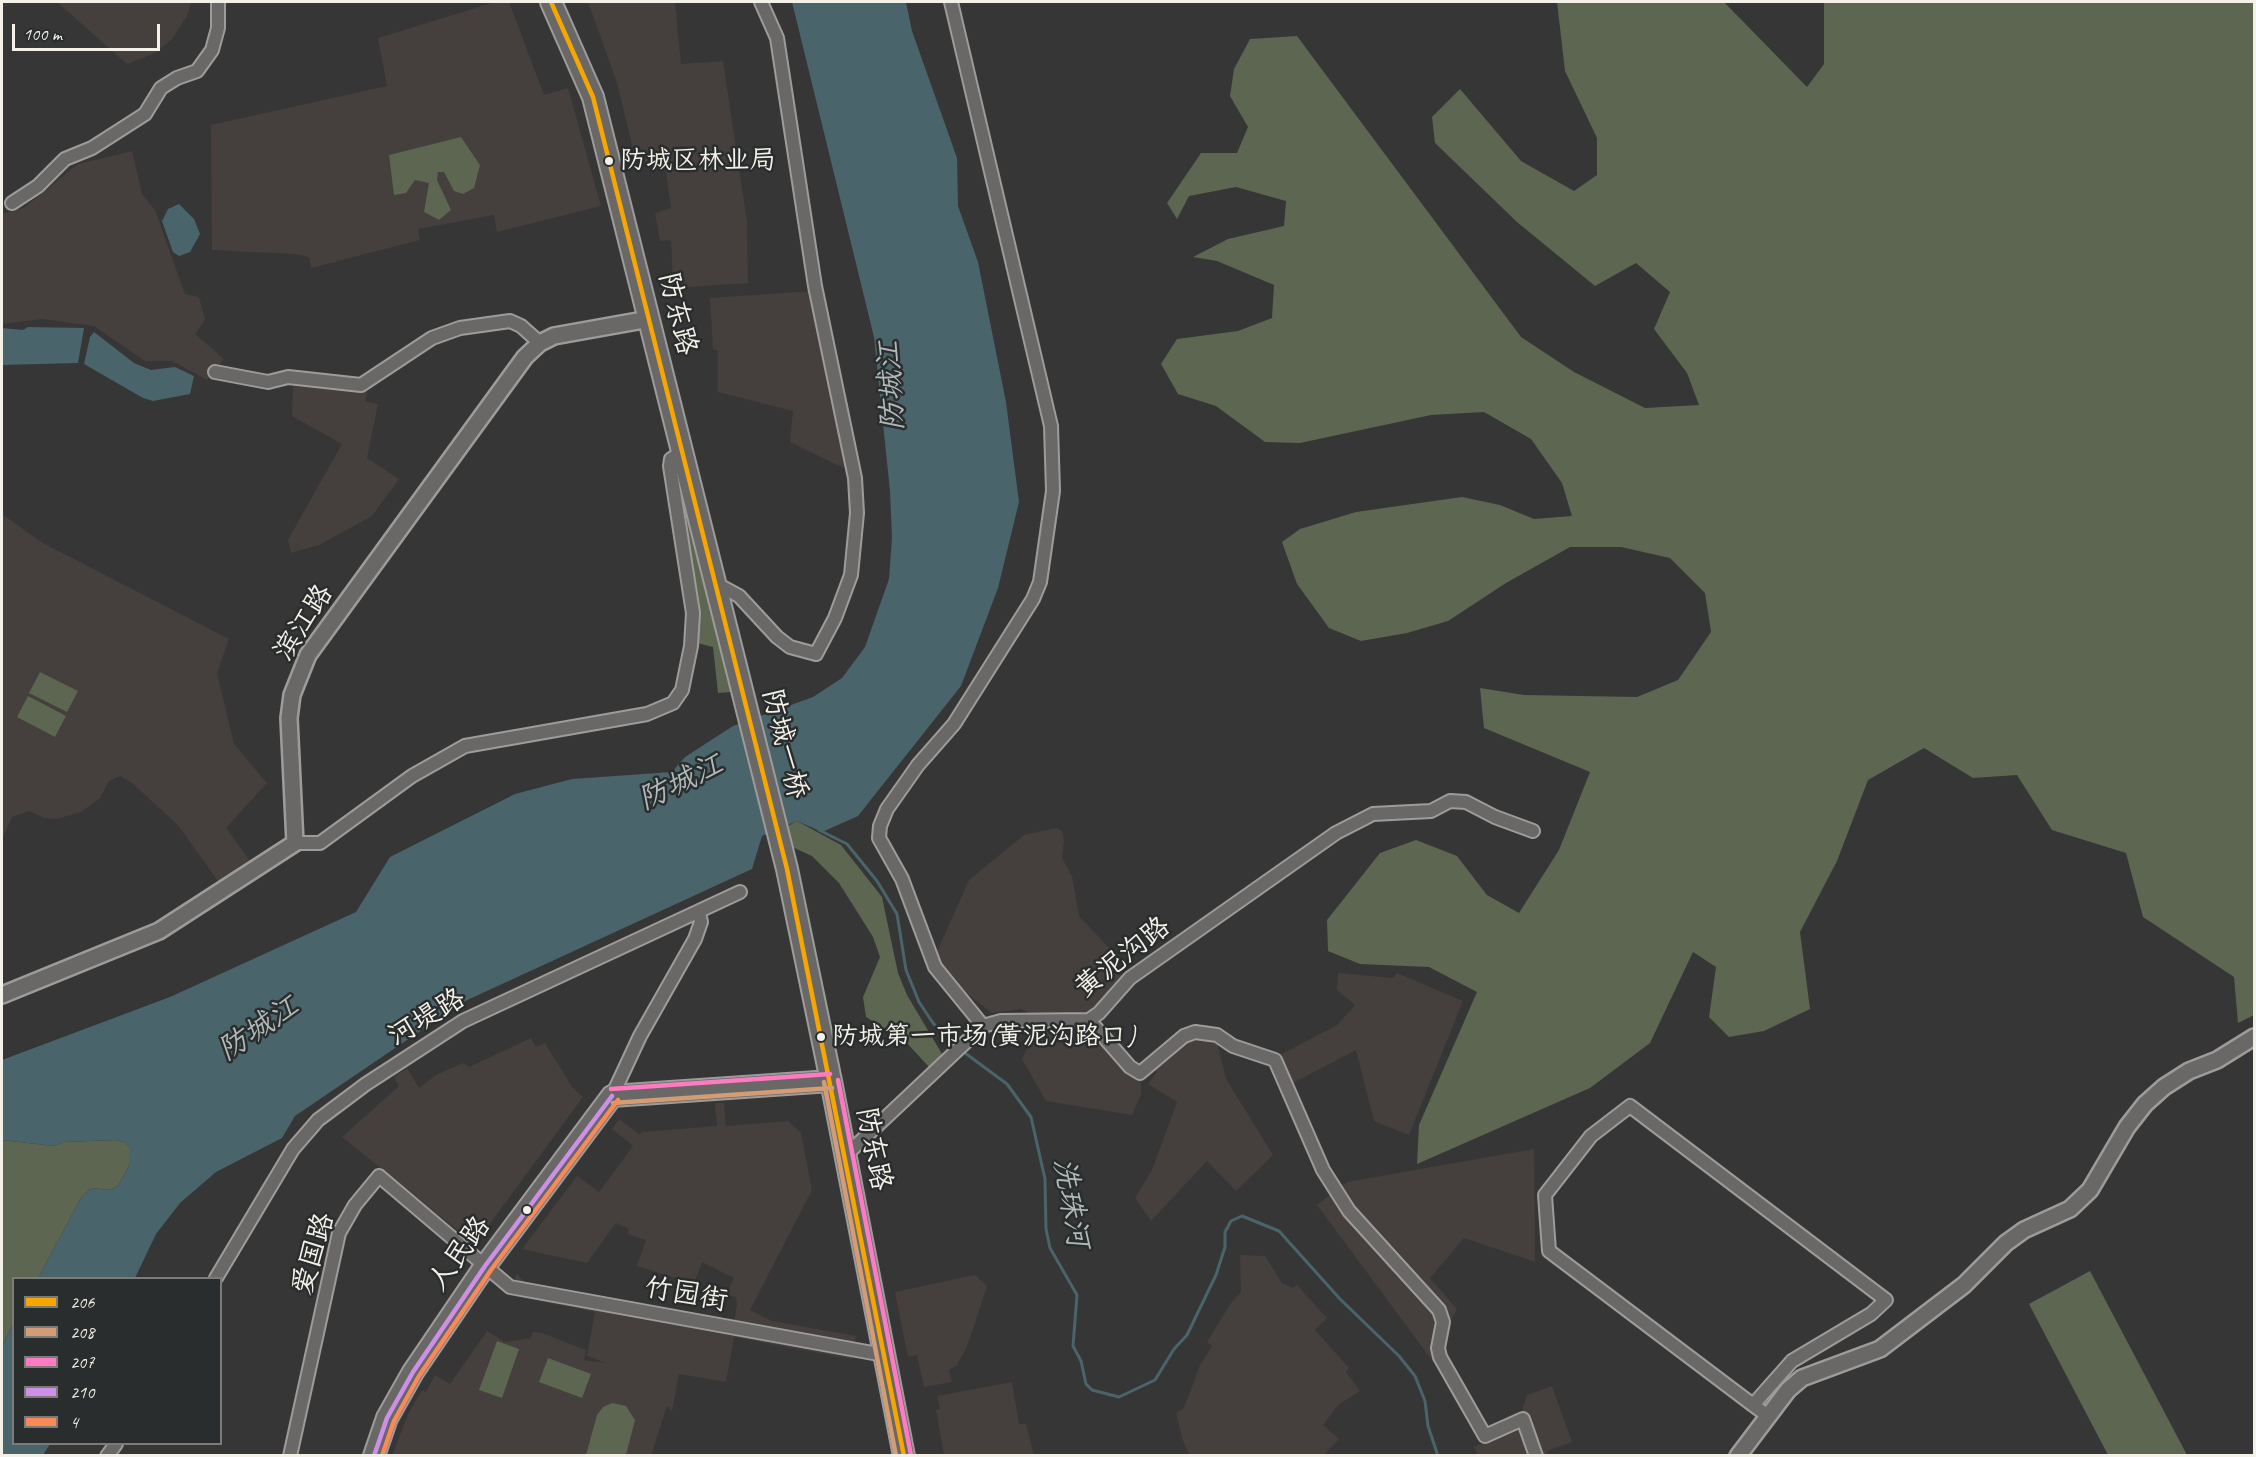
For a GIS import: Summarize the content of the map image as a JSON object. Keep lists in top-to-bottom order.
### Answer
{
  "streets": {
    "main road": ["防东路", "防城一桥", "人民路"],
    "street": [
      "滨江路",
      "黄泥沟路",
      "河堤路",
      "爱国路",
      "竹园街"
    ]
  },
  "crossings": [
    ["防东路", "滨江路"],
    ["防东路", "防城一桥"],
    ["防东路", "竹园街"],
    ["河堤路", "人民路"],
    ["爱国路", "人民路"],
    ["爱国路", "竹园街"],
    ["人民路", "竹园街"]
  ],
  "water": ["防城江", "洗珠河"],
  "places": ["防城区林业局", "防城第一市场(黄泥沟路口)"],
  "lines": [
    "transit line 206",
    "transit line 207",
    "transit line 208",
    "transit line 210",
    "transit line 4"
  ],
  "legend": [
    "206",
    "208",
    "207",
    "210",
    "4"
  ],
  "scale_bar": "100 m"
}
